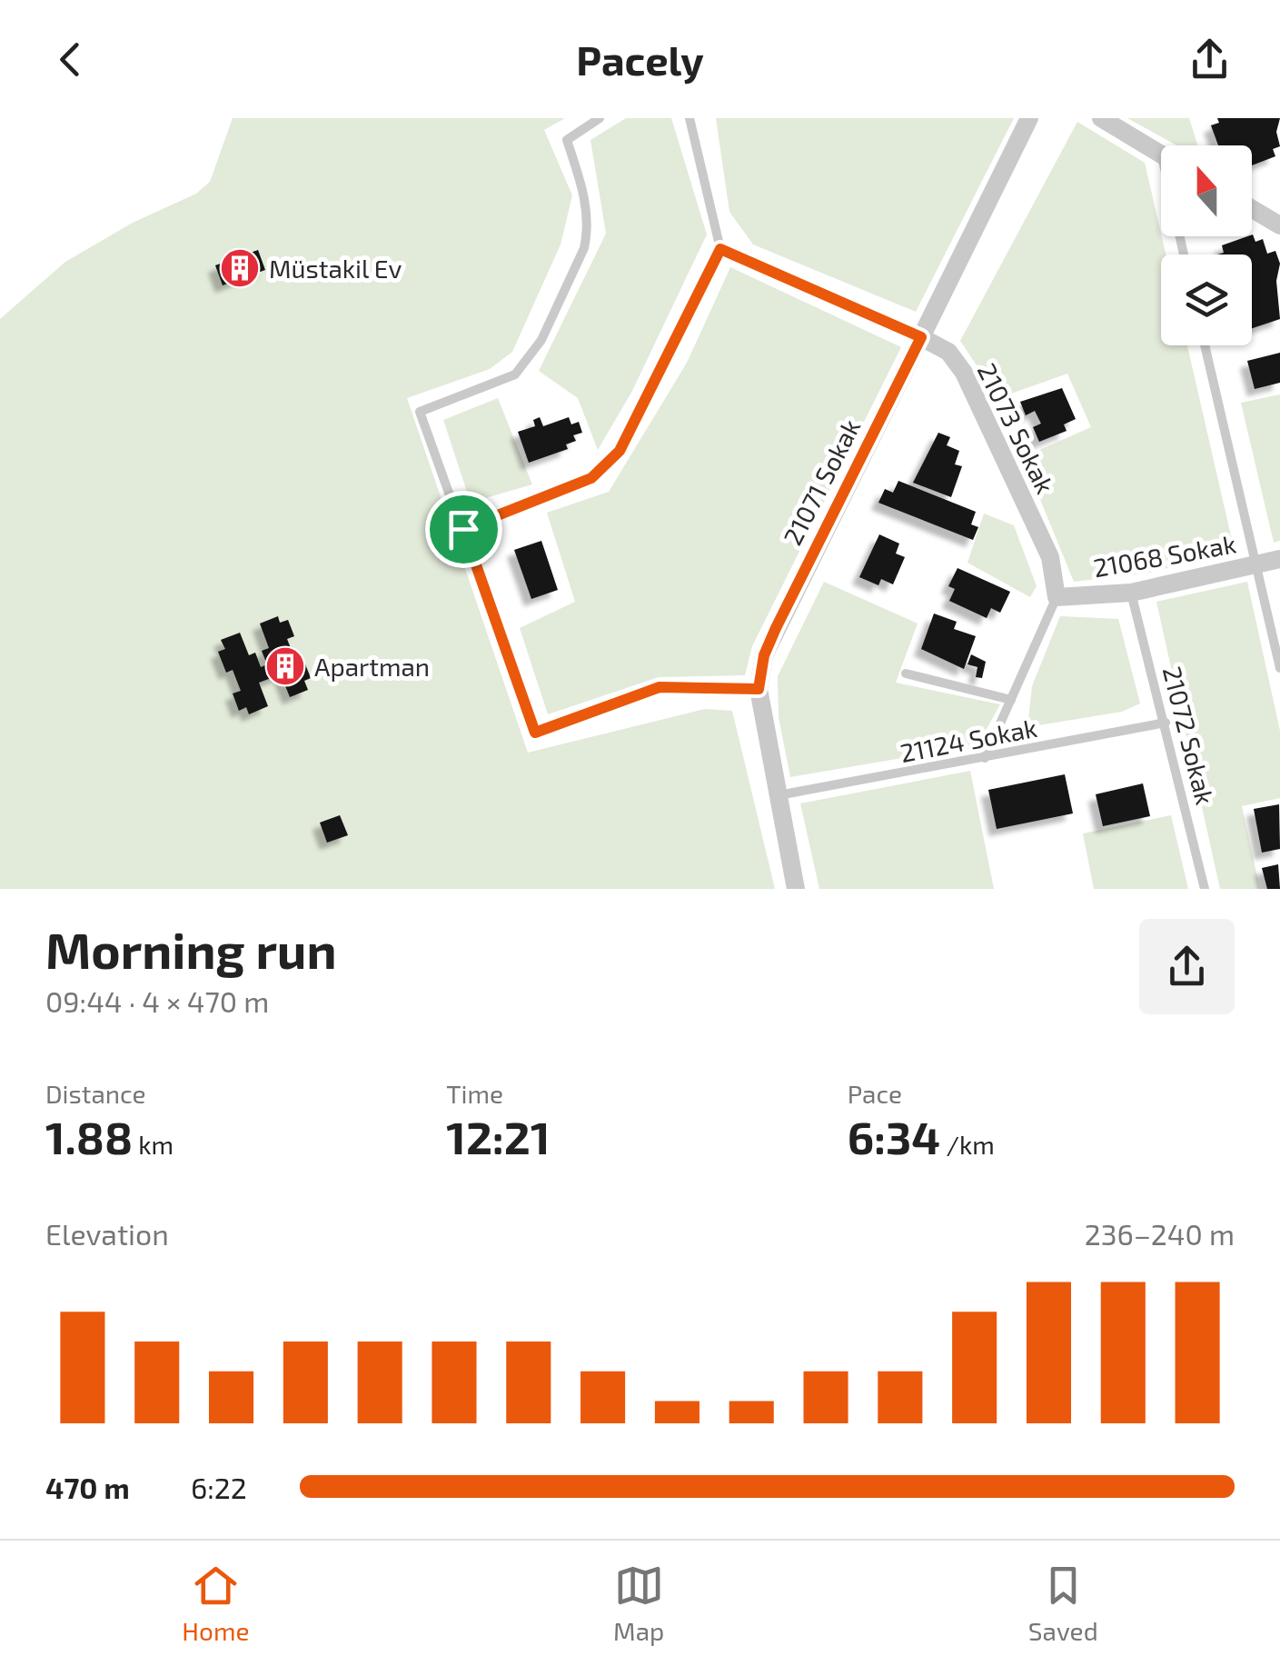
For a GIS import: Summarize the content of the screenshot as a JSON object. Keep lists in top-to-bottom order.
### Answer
{
  "streets": {
    "street": ["21073 Sokak", "21071 Sokak", "21068 Sokak"],
    "lane": ["21072 Sokak", "21124 Sokak"]
  },
  "crossings": [
    ["21073 Sokak", "21071 Sokak"],
    ["21073 Sokak", "21068 Sokak"],
    ["21071 Sokak", "21124 Sokak"],
    ["21068 Sokak", "21072 Sokak"],
    ["21072 Sokak", "21124 Sokak"]
  ],
  "places": {
    "building": ["Müstakil Ev", "Apartman"]
  },
  "north": "top",
  "page": {
    "header": "Pacely",
    "heading": ["Morning run", "09:44 · 4 × 470 m"],
    "stats": [
      ["Distance", "1.88 km"],
      ["Time", "12:21"],
      ["Pace", "6:34 /km"]
    ],
    "chart": ["Elevation", "236–240 m"],
    "list": [
      {
        "name": "470 m",
        "note": "6:22"
      }
    ],
    "tabs": ["Home", "Map", "Saved"]
  }
}
